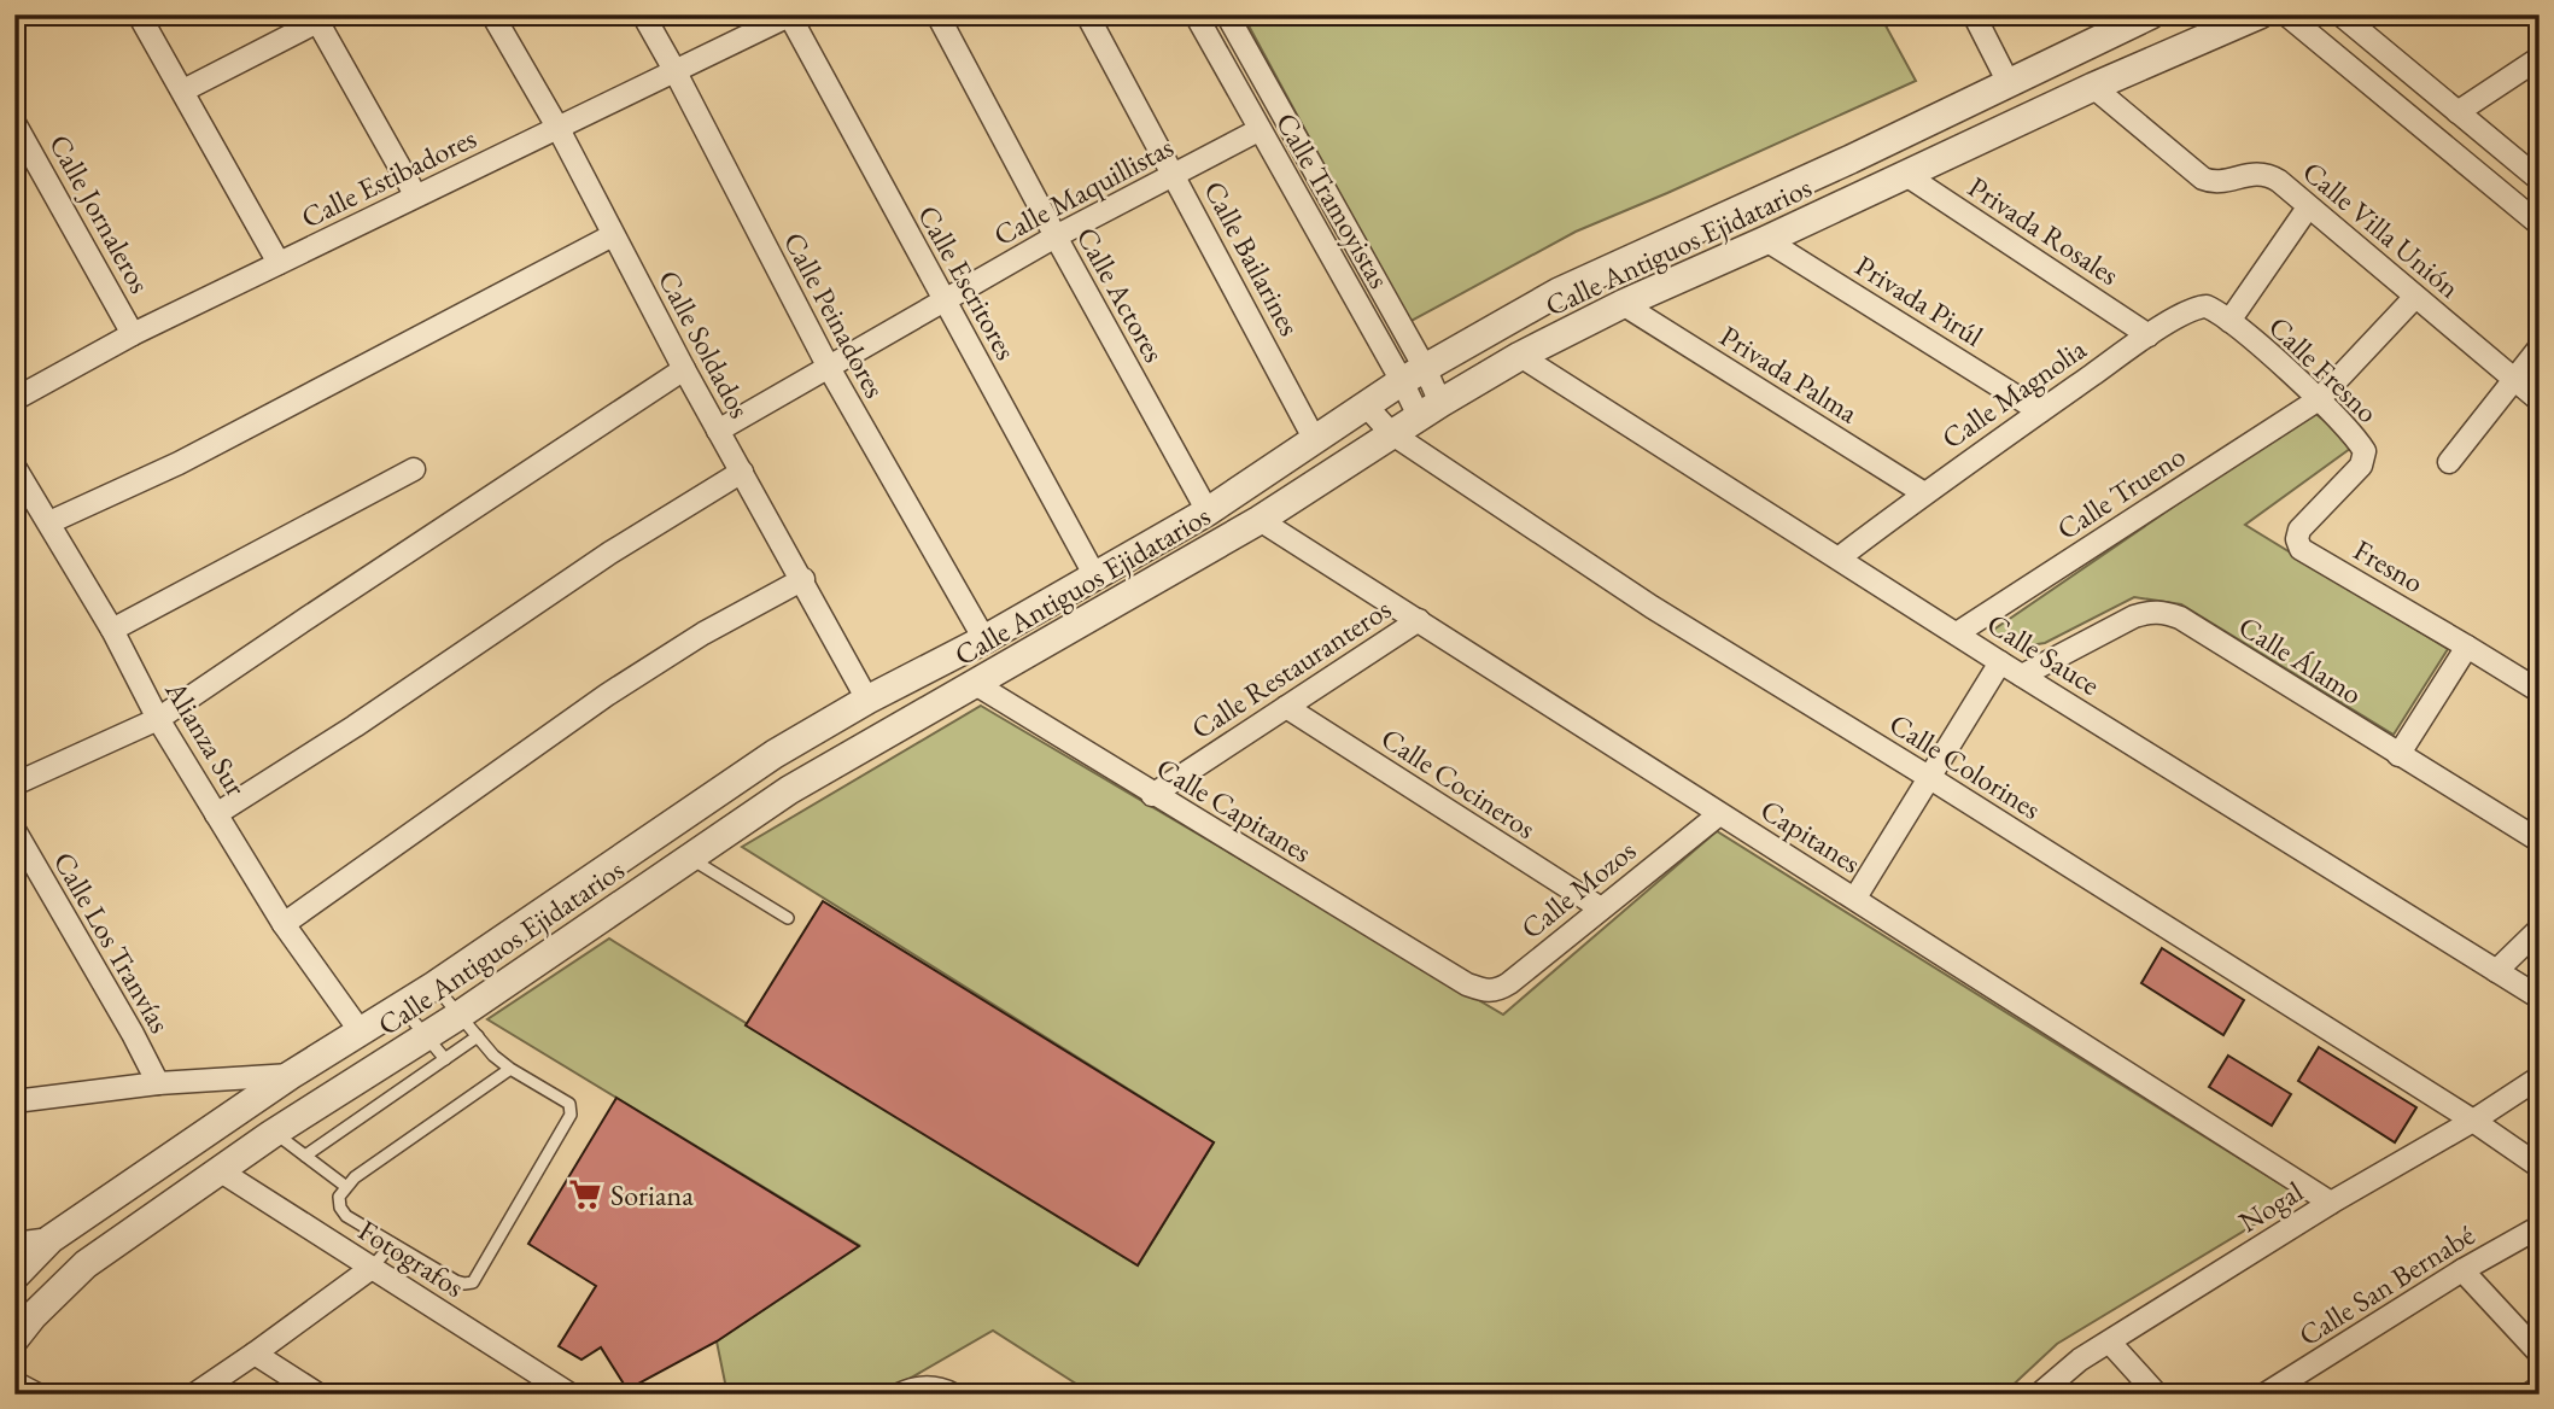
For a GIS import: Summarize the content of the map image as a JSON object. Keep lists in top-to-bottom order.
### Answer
{
  "streets": {
    "street": [
      "Calle Estibadores",
      "Calle Maquillistas",
      "Calle Tramoyistas",
      "Calle Jornaleros",
      "Calle Villa Unión",
      "Privada Rosales",
      "Calle Antiguos Ejidatarios",
      "Calle Bailarines",
      "Calle Escritores",
      "Calle Actores",
      "Privada Pirúl",
      "Calle Peinadores",
      "Calle Soldados",
      "Calle Fresno",
      "Privada Palma",
      "Calle Magnolia",
      "Calle Trueno",
      "Fresno",
      "Calle Sauce",
      "Calle Álamo",
      "Calle Restauranteros",
      "Alianza Sur",
      "Calle Colorines",
      "Calle Cocineros",
      "Calle Capitanes",
      "Capitanes",
      "Calle Mozos",
      "Calle Los Tranvías",
      "Nogal",
      "Fotografos",
      "Calle San Bernabé"
    ]
  },
  "crossings": [
    ["Calle Estibadores", "Calle Jornaleros"],
    ["Calle Estibadores", "Calle Escritores"],
    ["Calle Estibadores", "Calle Peinadores"],
    ["Calle Estibadores", "Calle Soldados"],
    ["Calle Maquillistas", "Calle Tramoyistas"],
    ["Calle Maquillistas", "Calle Bailarines"],
    ["Calle Maquillistas", "Calle Escritores"],
    ["Calle Maquillistas", "Calle Actores"],
    ["Calle Maquillistas", "Calle Peinadores"],
    ["Calle Maquillistas", "Calle Soldados"],
    ["Calle Tramoyistas", "Calle Antiguos Ejidatarios"],
    ["Calle Villa Unión", "Calle Antiguos Ejidatarios"],
    ["Calle Villa Unión", "Calle Trueno"],
    ["Privada Rosales", "Calle Antiguos Ejidatarios"],
    ["Privada Rosales", "Calle Magnolia"],
    ["Calle Antiguos Ejidatarios", "Calle Bailarines"],
    ["Calle Antiguos Ejidatarios", "Calle Escritores"],
    ["Calle Antiguos Ejidatarios", "Calle Actores"],
    ["Calle Antiguos Ejidatarios", "Privada Pirúl"],
    ["Calle Antiguos Ejidatarios", "Calle Peinadores"],
    ["Calle Antiguos Ejidatarios", "Calle Soldados"],
    ["Calle Antiguos Ejidatarios", "Privada Palma"],
    ["Calle Antiguos Ejidatarios", "Calle Sauce"],
    ["Calle Antiguos Ejidatarios", "Alianza Sur"],
    ["Calle Antiguos Ejidatarios", "Calle Colorines"],
    ["Calle Antiguos Ejidatarios", "Calle Capitanes"],
    ["Calle Antiguos Ejidatarios", "Capitanes"],
    ["Calle Antiguos Ejidatarios", "Fotografos"],
    ["Privada Pirúl", "Calle Magnolia"],
    ["Calle Fresno", "Calle Magnolia"],
    ["Calle Fresno", "Calle Trueno"],
    ["Calle Fresno", "Fresno"],
    ["Privada Palma", "Calle Magnolia"],
    ["Calle Magnolia", "Calle Sauce"],
    ["Calle Trueno", "Calle Sauce"],
    ["Calle Sauce", "Calle Álamo"],
    ["Calle Restauranteros", "Calle Cocineros"],
    ["Calle Restauranteros", "Calle Capitanes"],
    ["Calle Restauranteros", "Capitanes"],
    ["Calle Colorines", "Nogal"],
    ["Calle Cocineros", "Calle Mozos"],
    ["Calle Capitanes", "Calle Mozos"],
    ["Capitanes", "Calle Mozos"],
    ["Capitanes", "Nogal"]
  ],
  "places": {
    "supermarket": ["Soriana"]
  }
}
